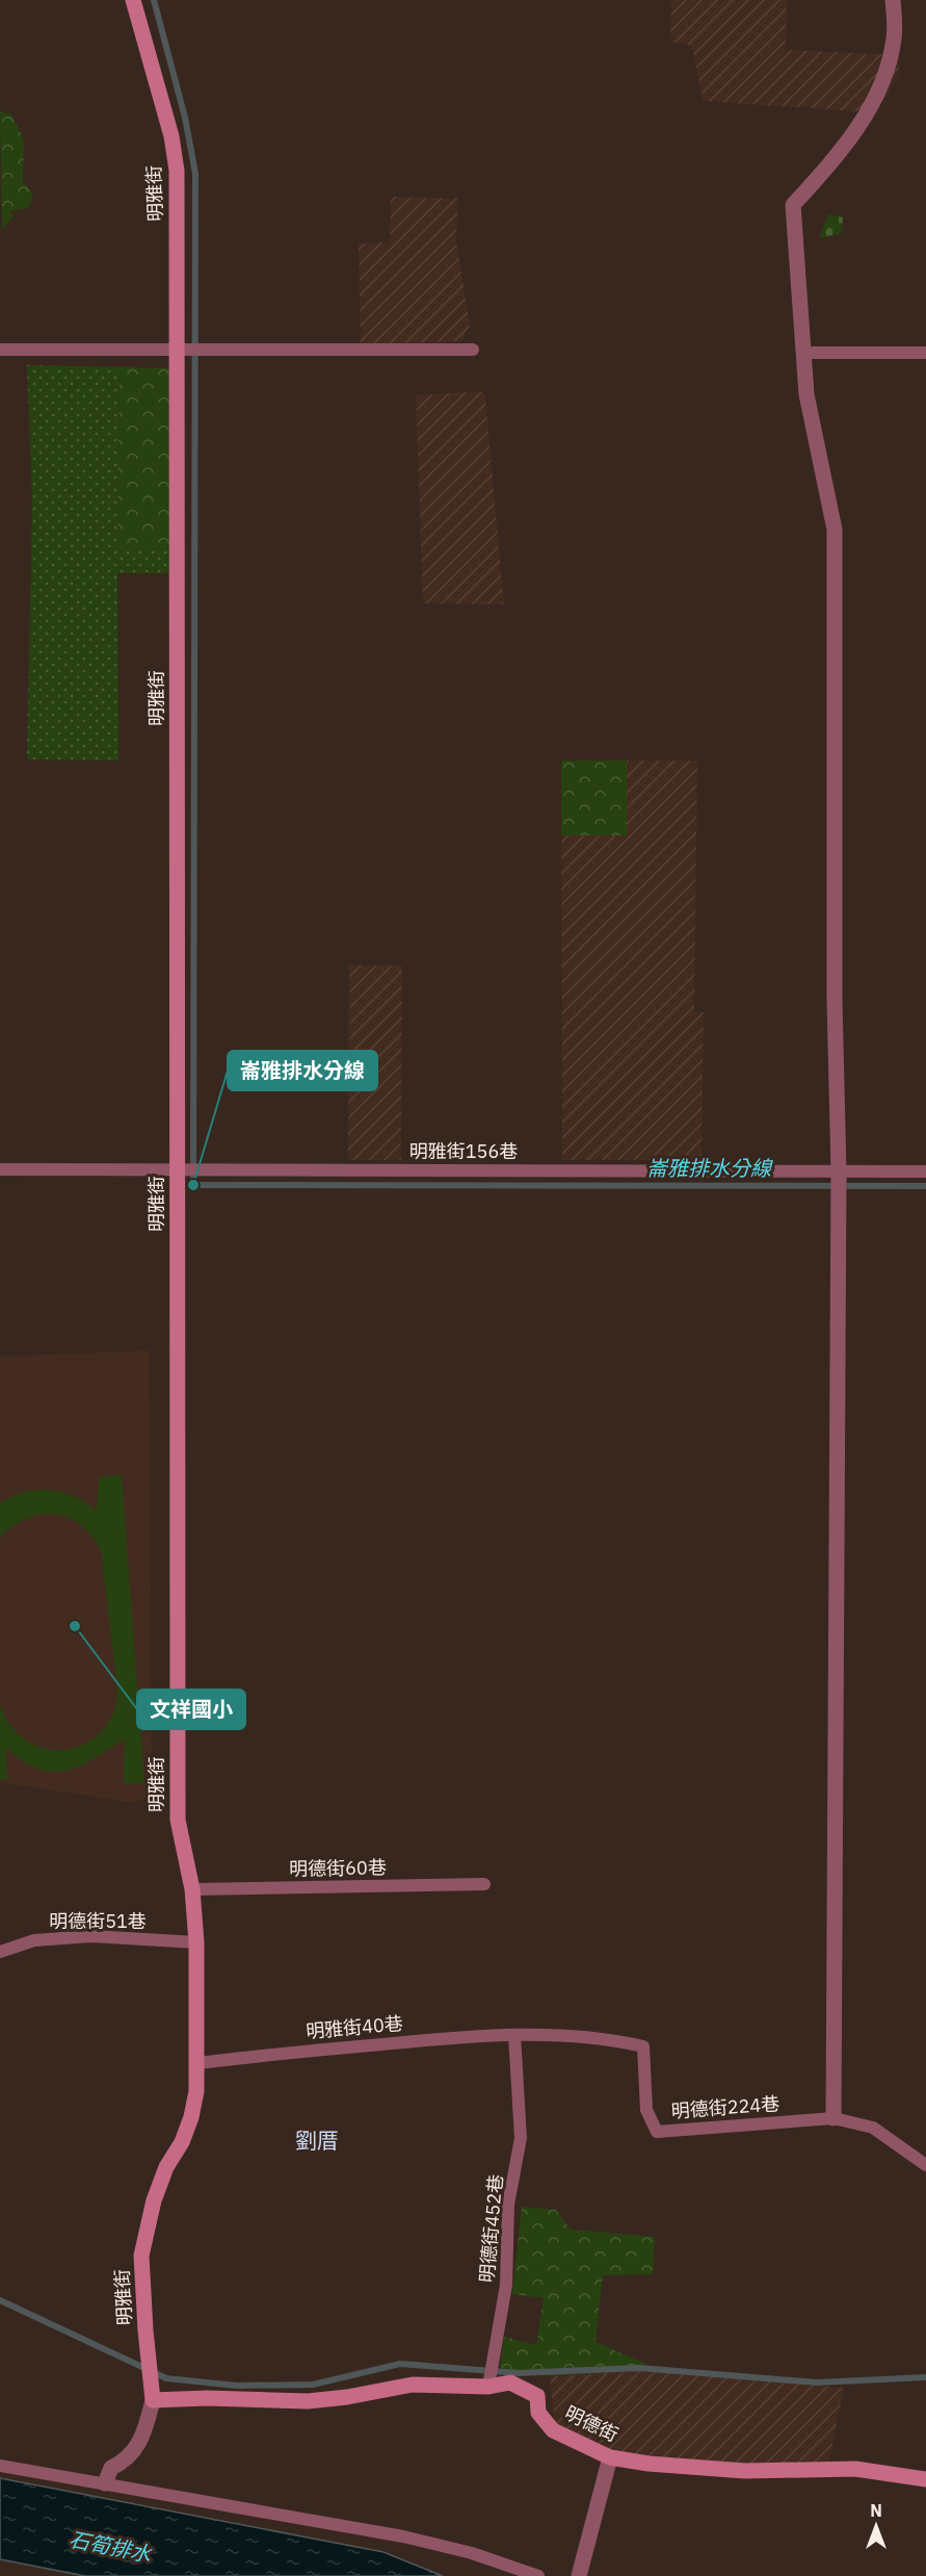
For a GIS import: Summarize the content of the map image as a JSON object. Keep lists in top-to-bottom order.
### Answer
{
  "streets": {
    "street": ["明雅街", "明德街"],
    "lane": [
      "明雅街156巷",
      "明德街60巷",
      "明德街51巷",
      "明雅街40巷",
      "明德街224巷",
      "明德街452巷"
    ]
  },
  "crossings": [
    ["明雅街", "明雅街156巷"],
    ["明雅街", "明德街60巷"],
    ["明雅街", "明德街51巷"],
    ["明雅街", "明雅街40巷"],
    ["明雅街", "明德街"],
    ["明雅街40巷", "明德街224巷"],
    ["明雅街40巷", "明德街452巷"],
    ["明德街224巷", "明德街452巷"],
    ["明德街452巷", "明德街"]
  ],
  "districts": ["劉厝"],
  "water": ["崙雅排水分線", "石筍排水"],
  "places": ["崙雅排水分線", "文祥國小"],
  "north": "top"
}
